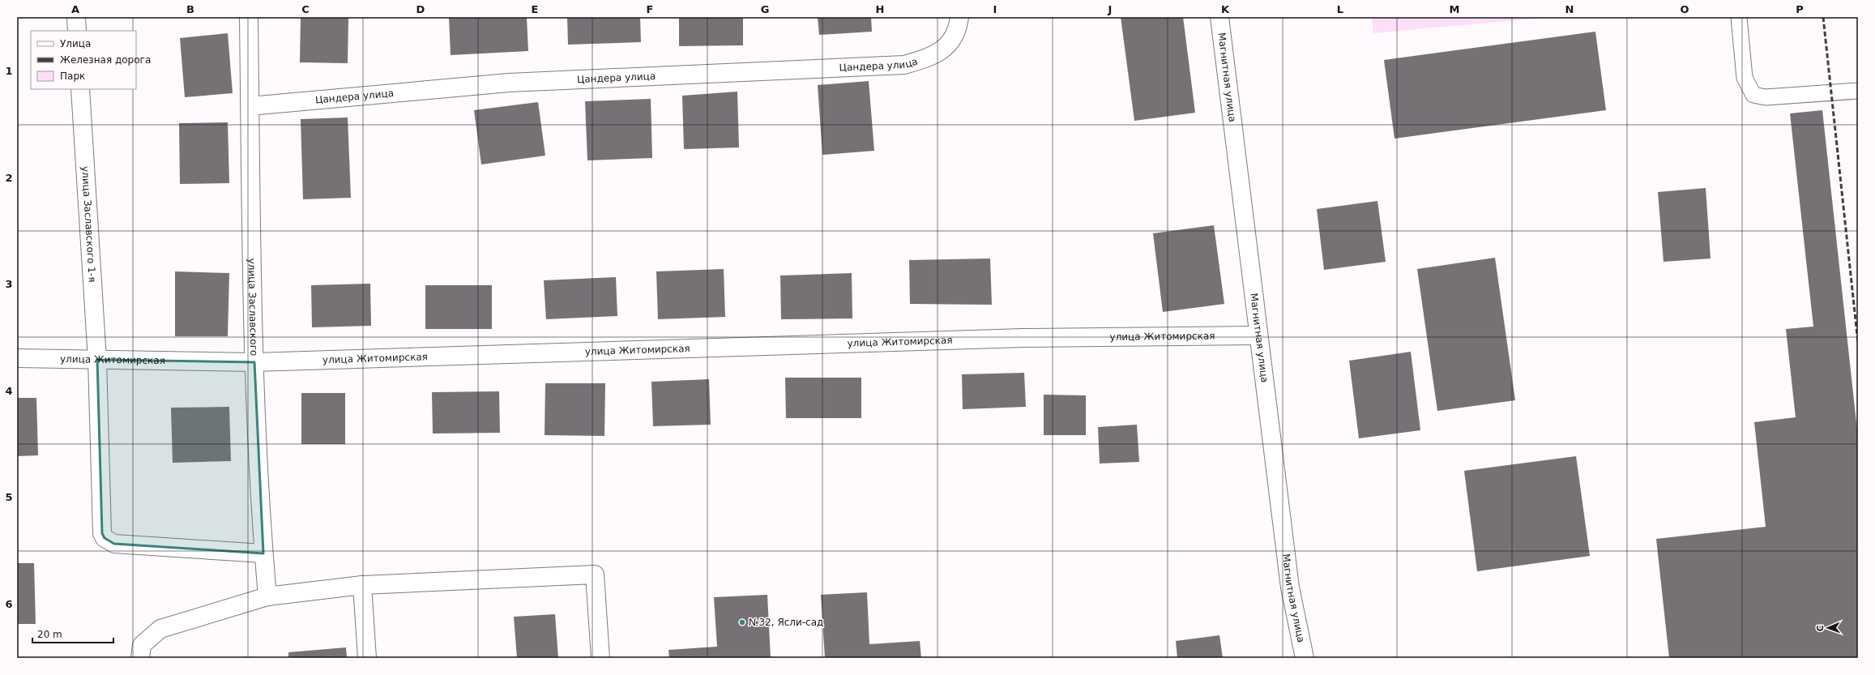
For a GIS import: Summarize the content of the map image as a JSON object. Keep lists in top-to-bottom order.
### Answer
{
  "streets": {
    "street": [
      "Цандера улица",
      "Магнитная улица",
      "улица Заславского 1-я",
      "улица Заславского",
      "улица Житомирская"
    ]
  },
  "crossings": [
    ["Цандера улица", "улица Заславского"],
    ["Магнитная улица", "улица Житомирская"],
    ["улица Заславского 1-я", "улица Заславского"],
    ["улица Заславского 1-я", "улица Житомирская"],
    ["улица Заславского", "улица Житомирская"]
  ],
  "places": ["№32, Ясли-сад"],
  "legend": ["Улица", "Железная дорога", "Парк"],
  "scale_bar": "20 m",
  "north": "left",
  "grid": {
    "columns": [
      "A",
      "B",
      "C",
      "D",
      "E",
      "F",
      "G",
      "H",
      "I",
      "J",
      "K",
      "L",
      "M",
      "N",
      "O",
      "P"
    ],
    "rows": [
      "1",
      "2",
      "3",
      "4",
      "5",
      "6"
    ]
  }
}
